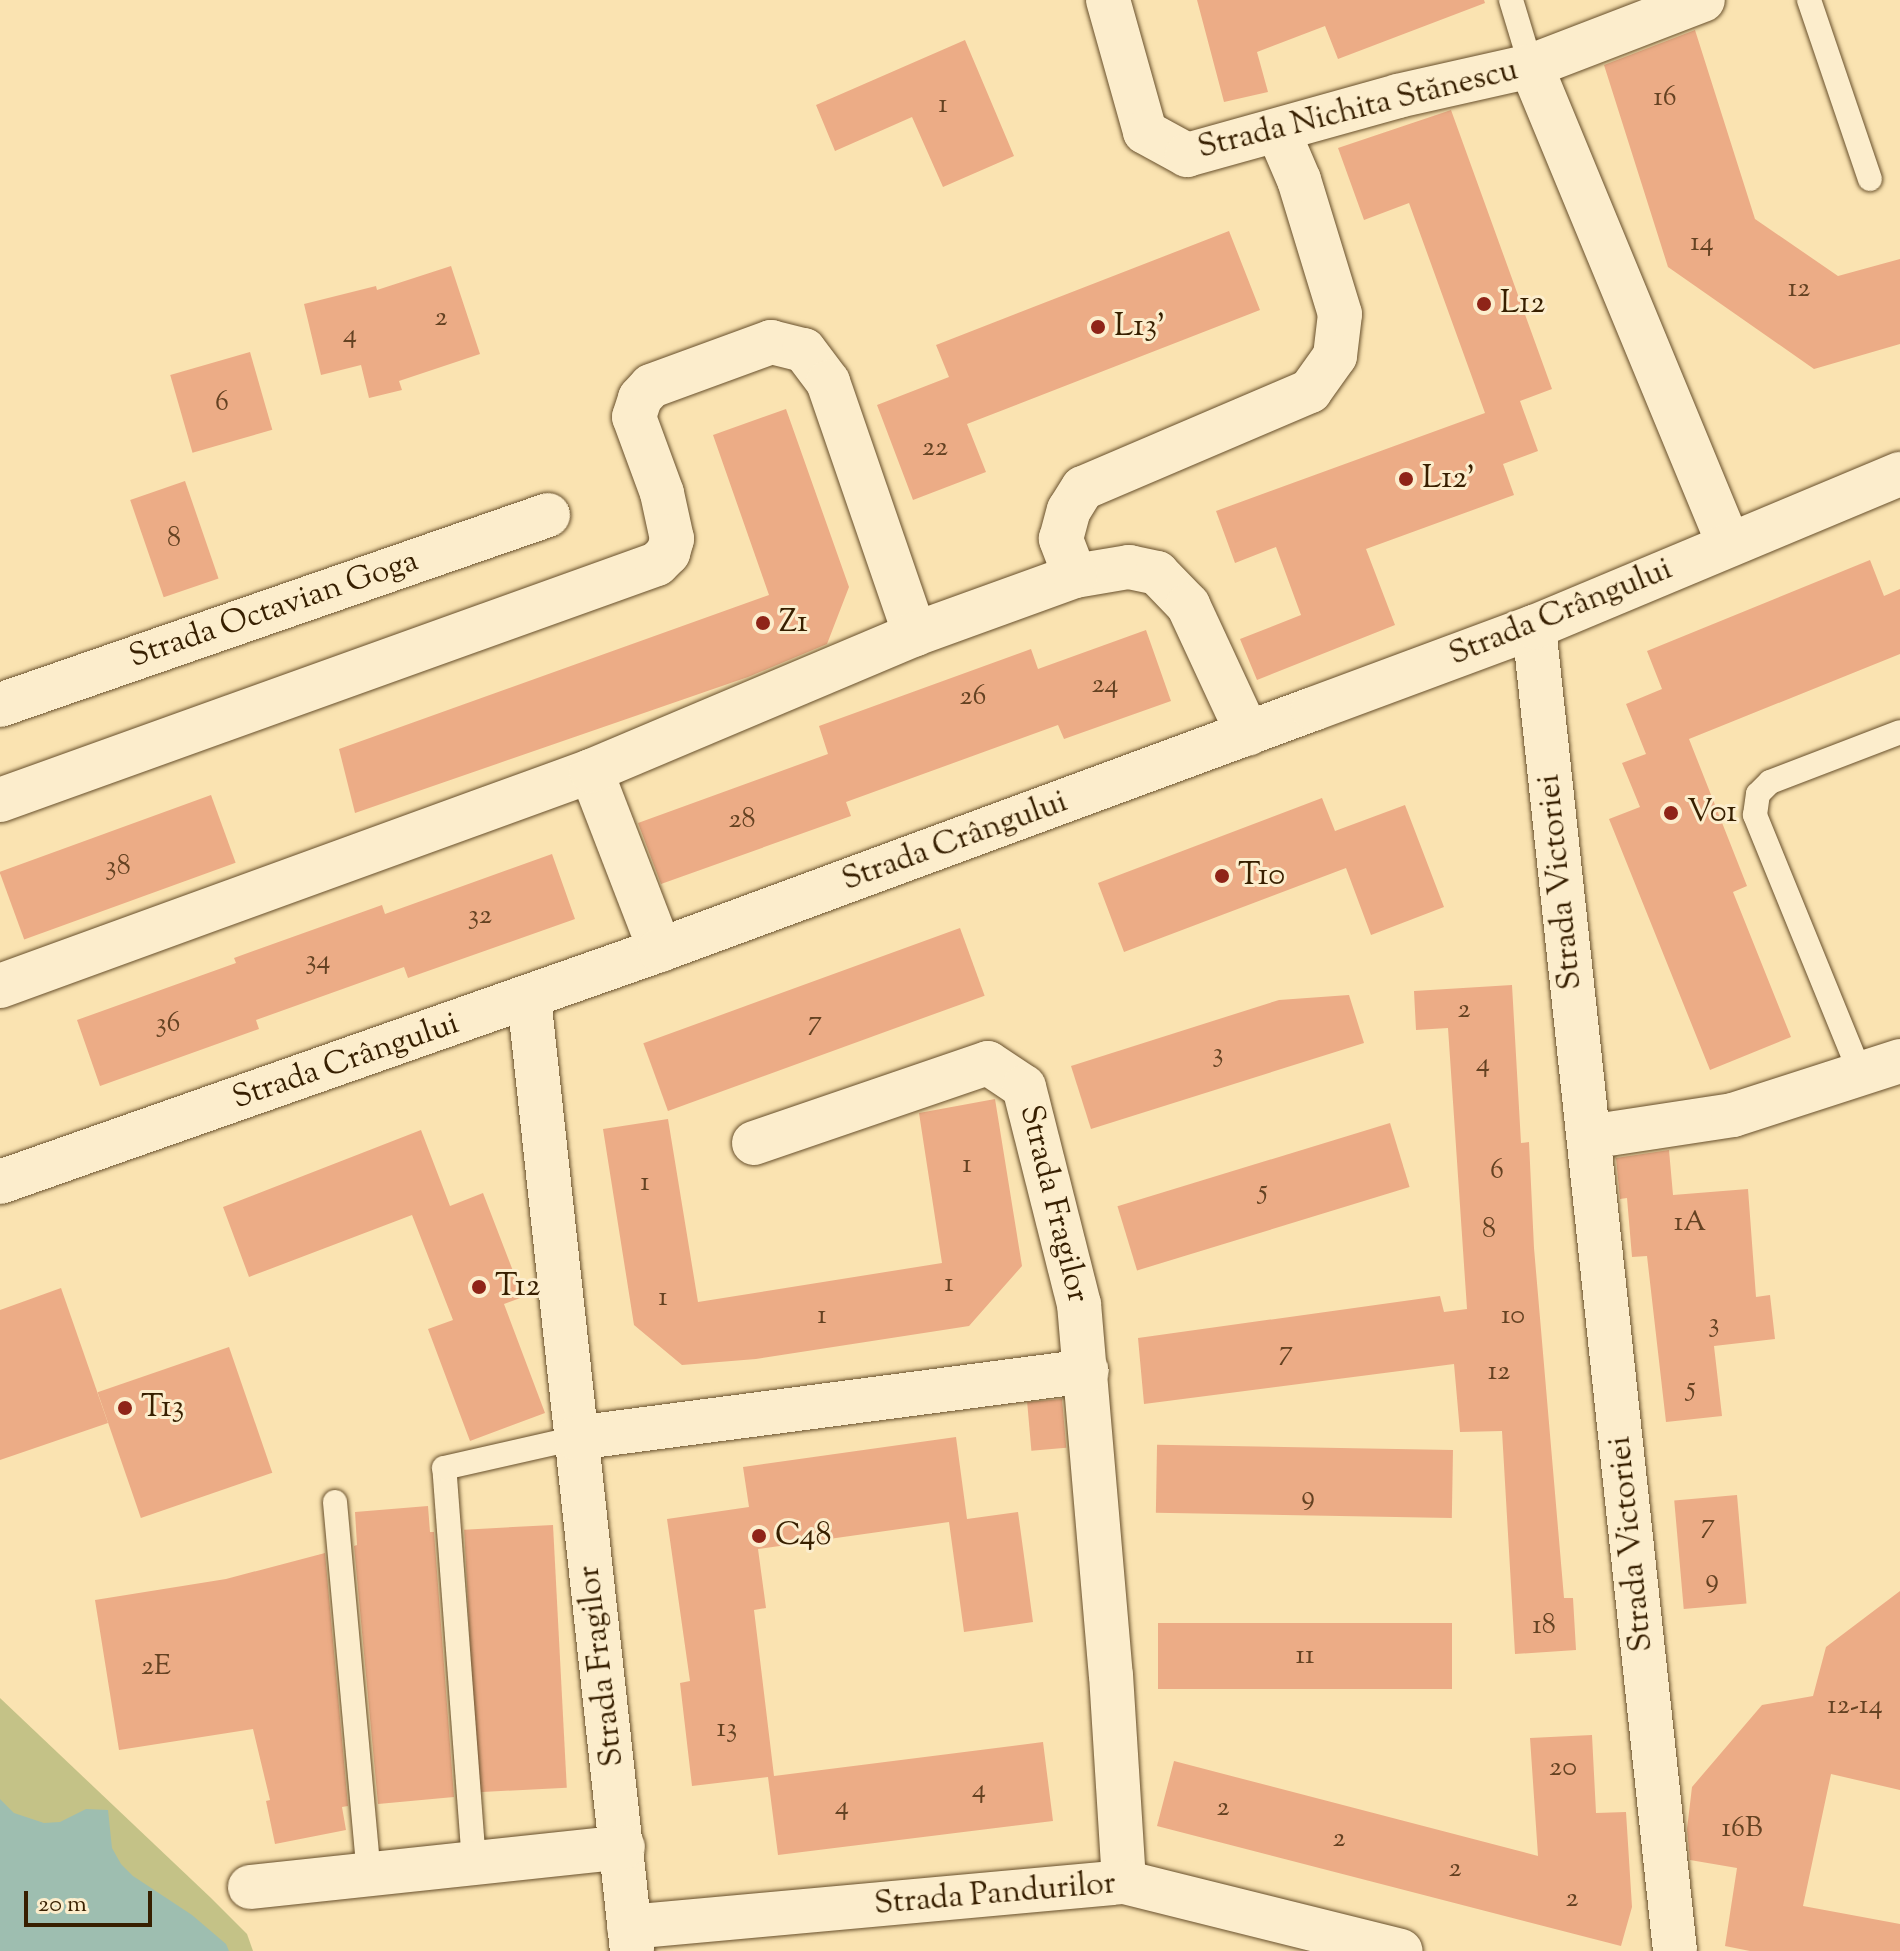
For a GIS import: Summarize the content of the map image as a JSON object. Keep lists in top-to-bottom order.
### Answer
{
  "streets": {
    "street": [
      "Strada Nichita Stănescu",
      "Strada Octavian Goga",
      "Strada Crângului",
      "Strada Victoriei",
      "Strada Fragilor",
      "Strada Pandurilor"
    ]
  },
  "crossings": [
    ["Strada Nichita Stănescu", "Strada Crângului"],
    ["Strada Crângului", "Strada Victoriei"],
    ["Strada Crângului", "Strada Fragilor"],
    ["Strada Fragilor", "Strada Pandurilor"]
  ],
  "places": [
    "L12",
    "L13'",
    "L12'",
    "Z1",
    "V01",
    "T10",
    "T12",
    "T13",
    "C48"
  ],
  "house_numbers": [
    "16",
    "1",
    "14",
    "12",
    "2",
    "4",
    "6",
    "22",
    "8",
    "24",
    "26",
    "28",
    "38",
    "32",
    "34",
    "2",
    "7",
    "36",
    "3",
    "4",
    "1",
    "6",
    "1",
    "5",
    "1A",
    "8",
    "1",
    "1",
    "1",
    "10",
    "3",
    "7",
    "12",
    "5",
    "9",
    "7",
    "9",
    "18",
    "11",
    "2E",
    "12-14",
    "13",
    "20",
    "4",
    "4",
    "2",
    "16B",
    "2",
    "2",
    "2"
  ],
  "scale_bar": "20 m"
}
